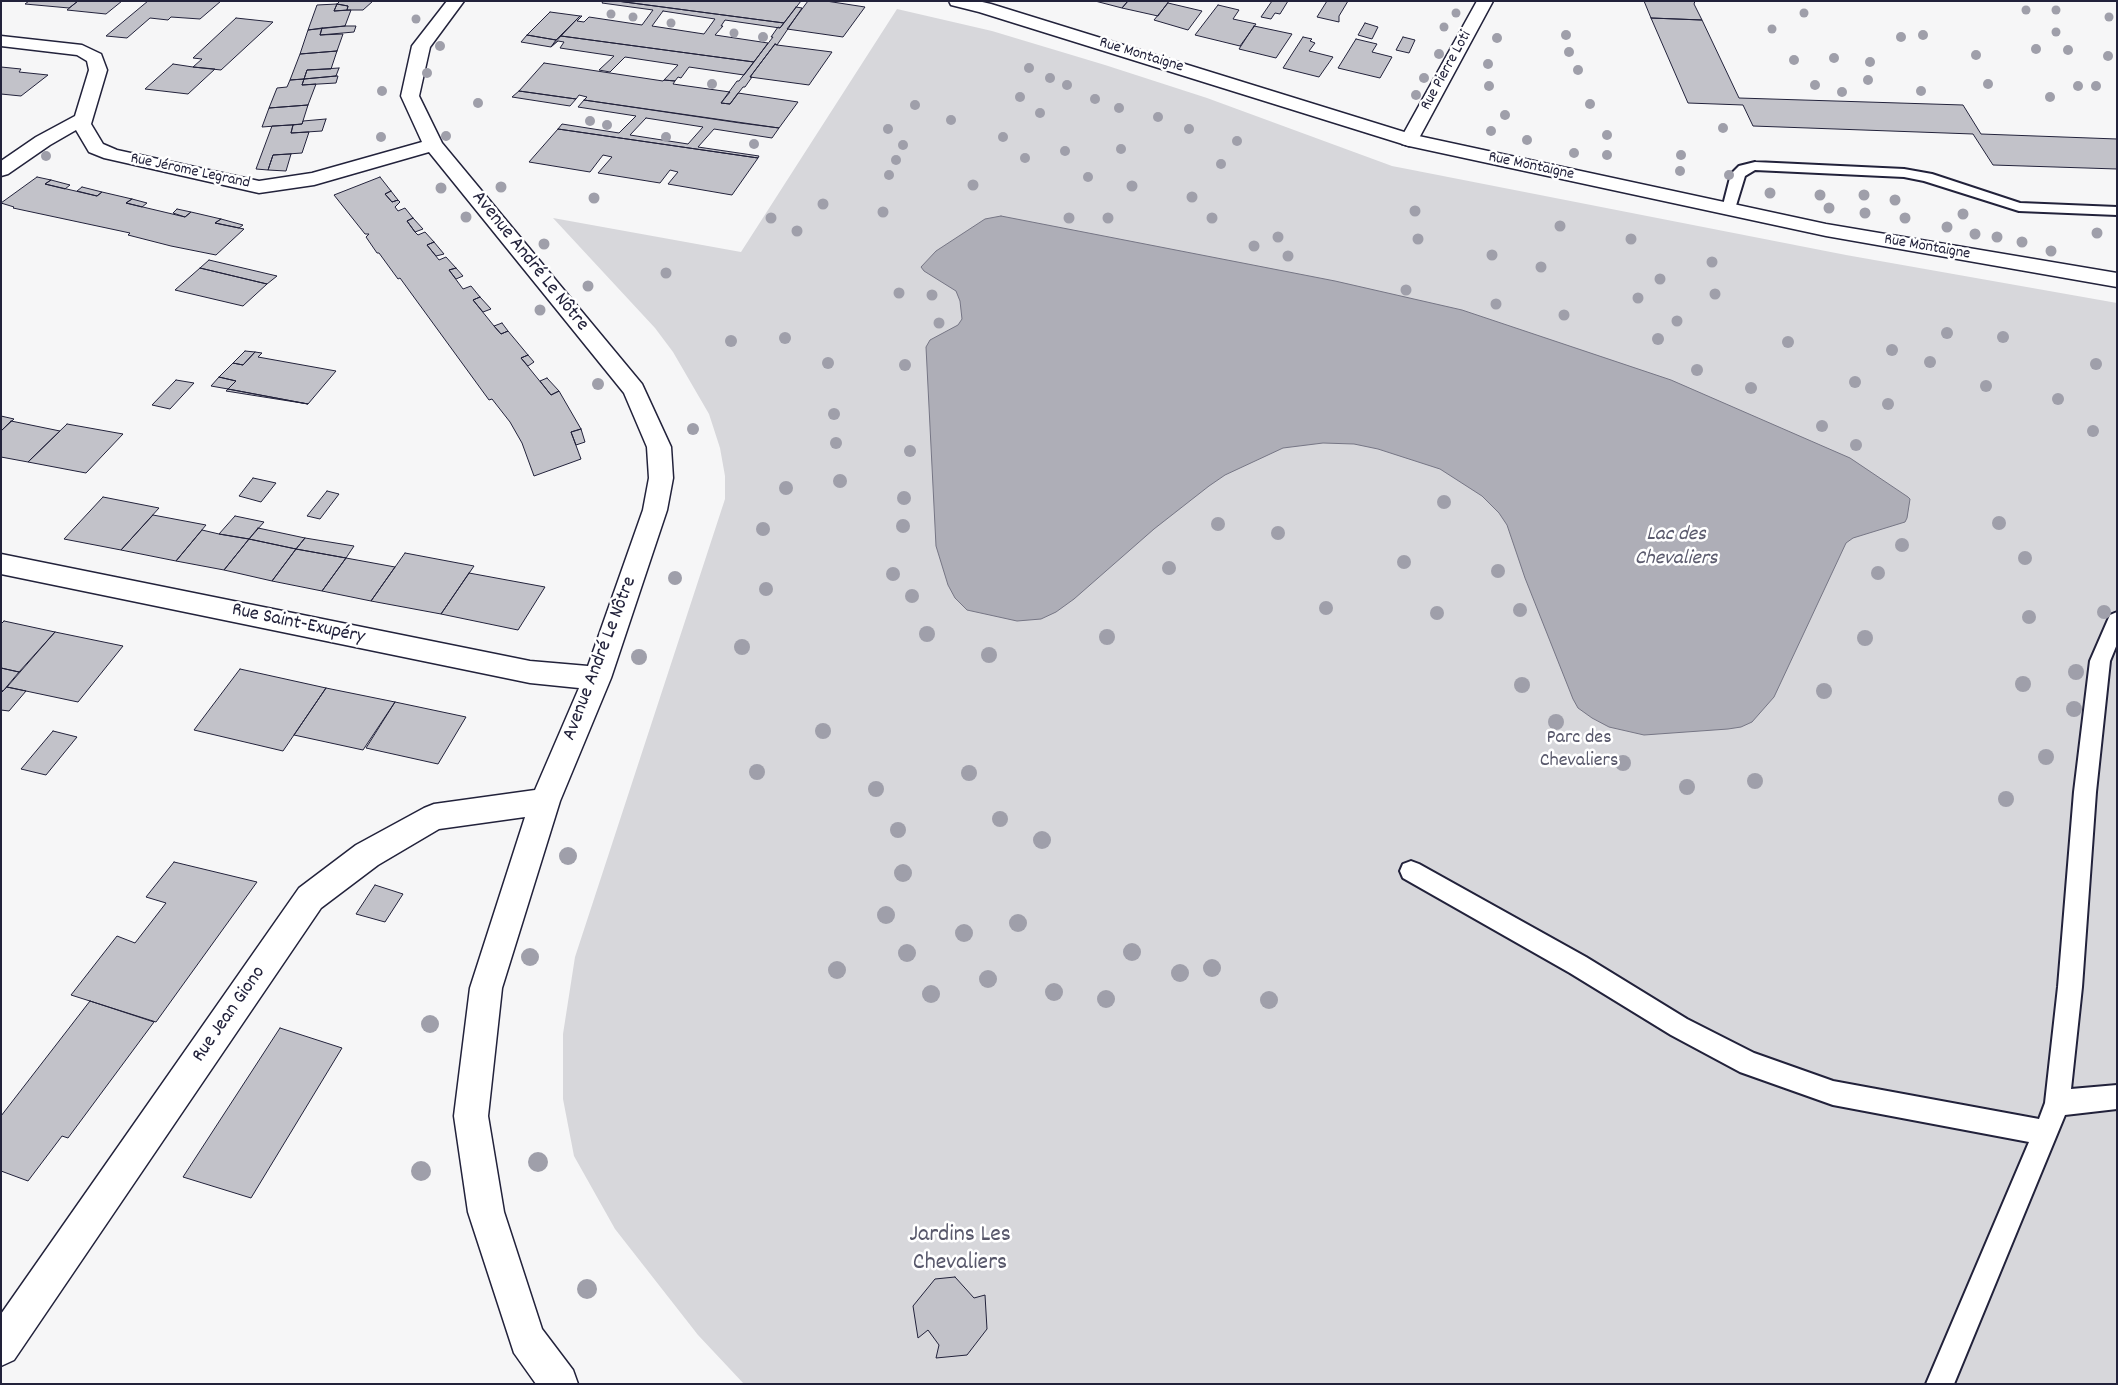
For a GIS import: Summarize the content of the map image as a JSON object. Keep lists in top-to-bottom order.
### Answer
{
  "streets": {
    "street": [
      "Rue Montaigne",
      "Rue Pierre Loti",
      "Rue Jérome Legrand",
      "Avenue André Le Nôtre",
      "Rue Saint-Exupéry",
      "Rue Jean Giono"
    ]
  },
  "crossings": [
    ["Rue Montaigne", "Rue Pierre Loti"],
    ["Rue Jérome Legrand", "Avenue André Le Nôtre"],
    ["Avenue André Le Nôtre", "Rue Saint-Exupéry"],
    ["Avenue André Le Nôtre", "Rue Jean Giono"]
  ],
  "water": ["Lac des Chevaliers"],
  "parks": ["Parc des Chevaliers", "Jardins Les Chevaliers"]
}
